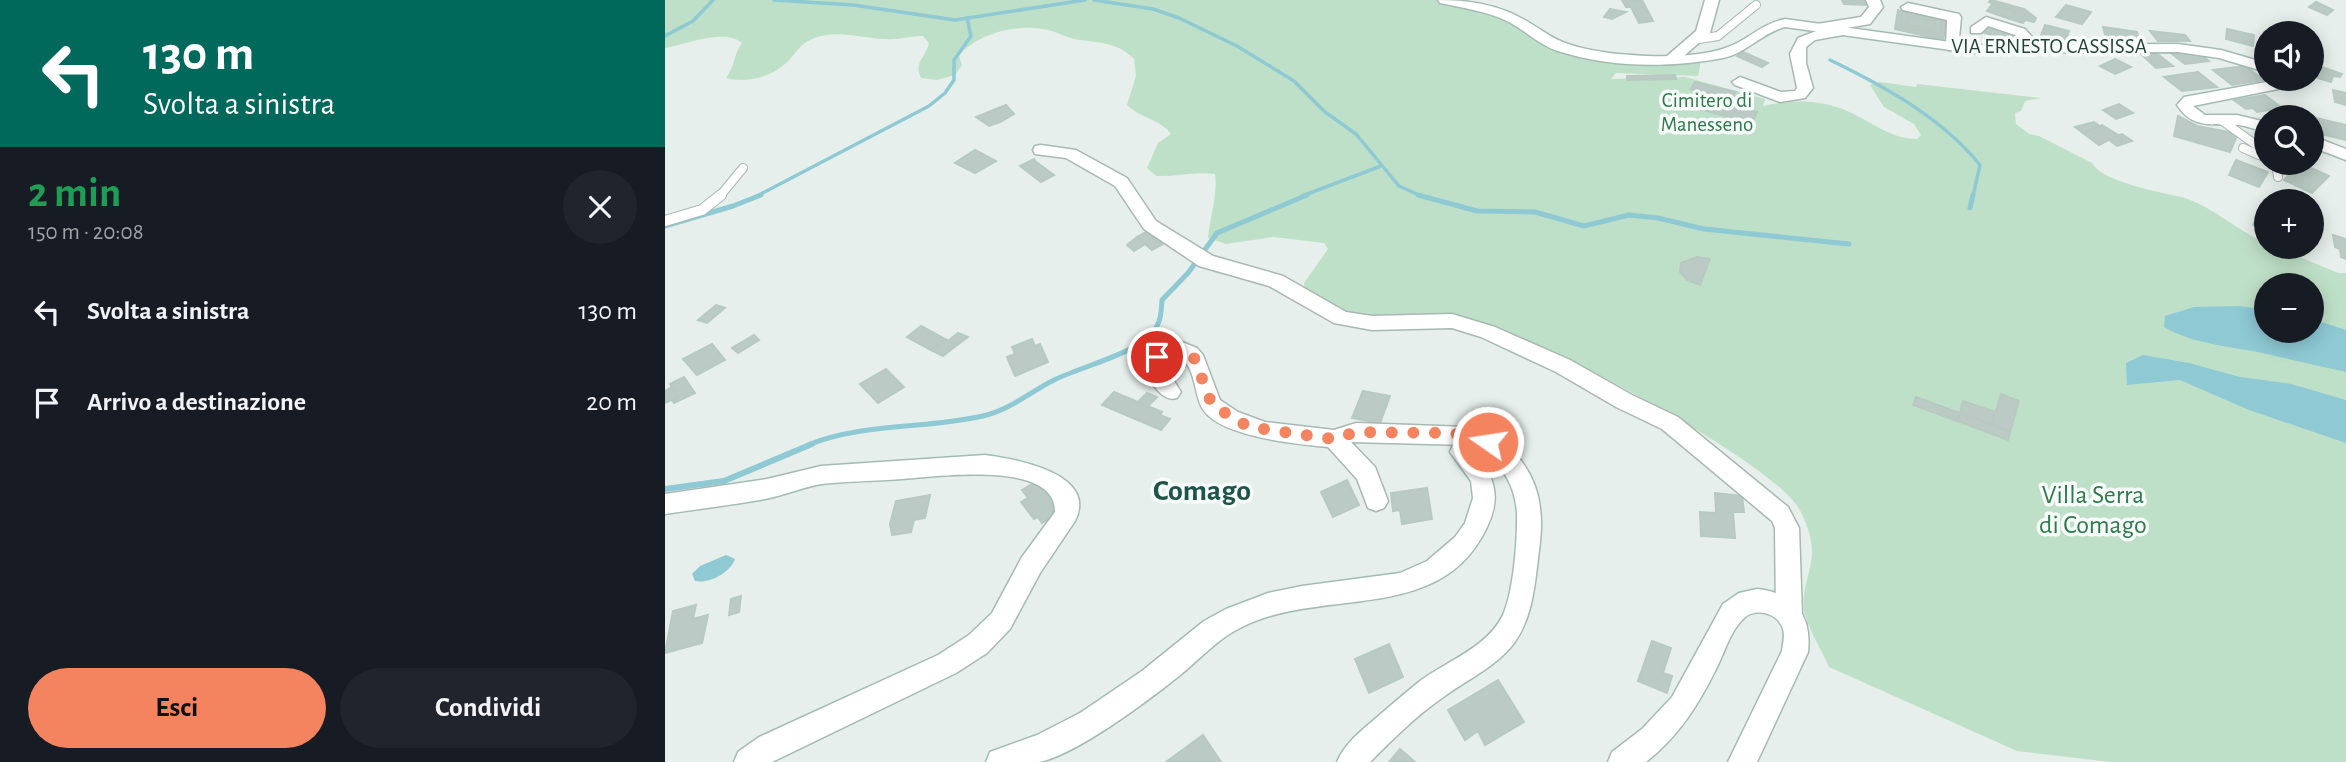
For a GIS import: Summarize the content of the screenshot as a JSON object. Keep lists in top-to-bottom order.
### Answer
{
  "streets": {
    "street": ["VIA ERNESTO CASSISSA"]
  },
  "districts": ["Comago"],
  "parks": ["Cimitero di Manesseno", "Villa Serra di Comago"],
  "page": {
    "turn": ["130 m", "Svolta a sinistra"],
    "map_buttons": ["+", "−"],
    "heading": ["2 min", "150 m · 20:08"],
    "list": [
      {
        "name": "Svolta a sinistra",
        "value": "130 m"
      },
      {
        "name": "Arrivo a destinazione",
        "value": "20 m"
      }
    ],
    "buttons": ["Esci", "Condividi"]
  }
}
